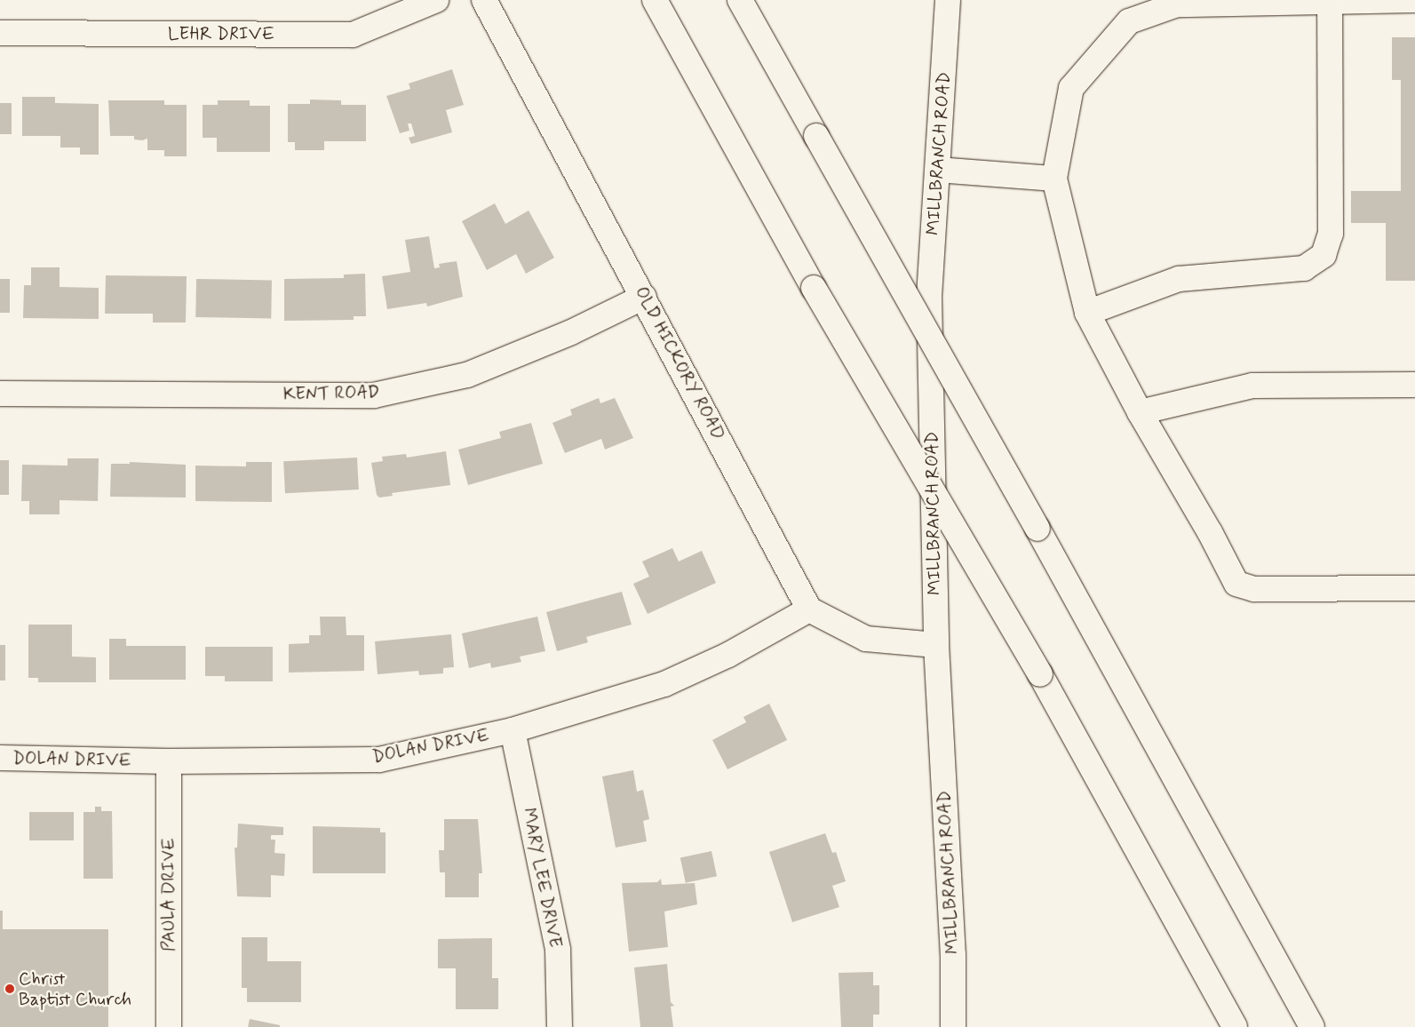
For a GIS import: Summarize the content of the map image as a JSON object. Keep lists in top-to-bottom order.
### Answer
{
  "streets": {
    "main road": [
      "LEHR DRIVE",
      "MILLBRANCH ROAD",
      "OLD HICKORY ROAD",
      "KENT ROAD",
      "DOLAN DRIVE",
      "MARY LEE DRIVE",
      "PAULA DRIVE"
    ]
  },
  "crossings": [
    ["OLD HICKORY ROAD", "KENT ROAD"],
    ["OLD HICKORY ROAD", "DOLAN DRIVE"],
    ["DOLAN DRIVE", "MARY LEE DRIVE"],
    ["DOLAN DRIVE", "PAULA DRIVE"]
  ],
  "places": ["Christ Baptist Church"]
}
